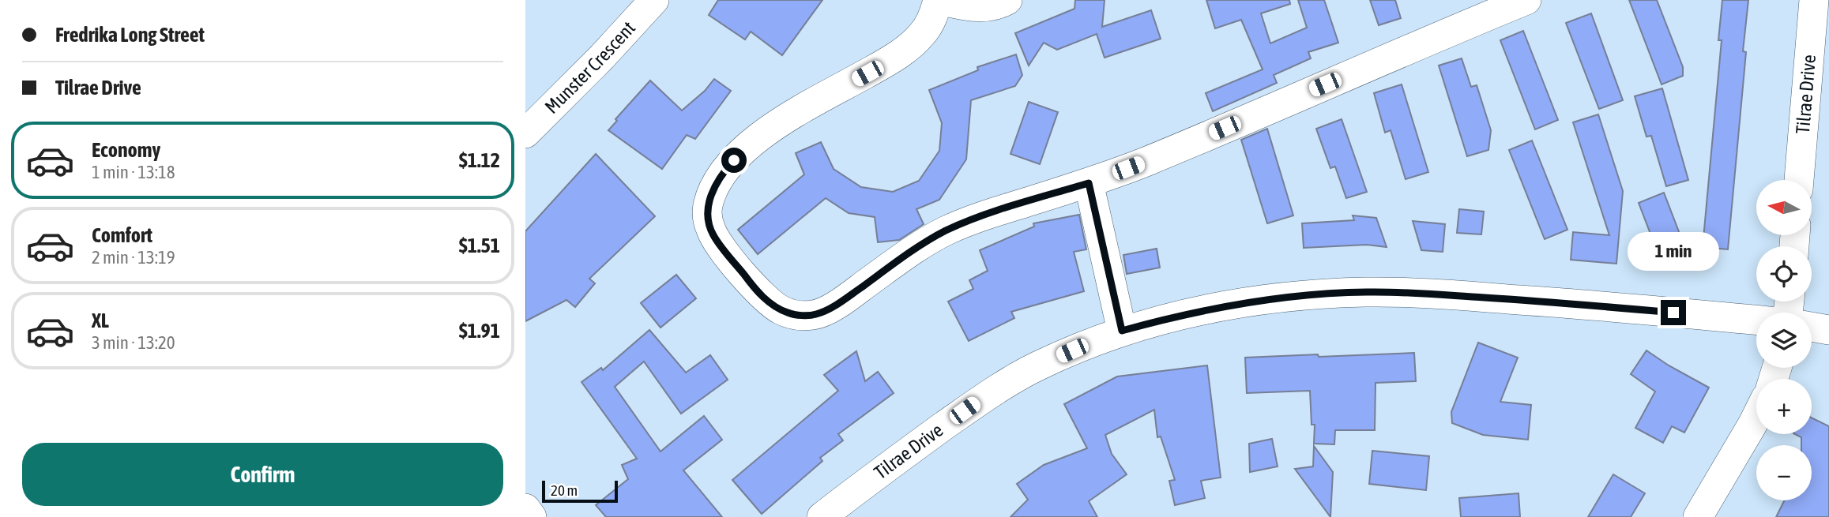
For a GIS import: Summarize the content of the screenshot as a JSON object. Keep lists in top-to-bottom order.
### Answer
{
  "streets": {
    "street": ["Munster Crescent", "Tilrae Drive"]
  },
  "scale_bar": "20 m",
  "north": "left",
  "page": {
    "banner": ["Fredrika Long Street", "Tilrae Drive"],
    "list": [
      {
        "name": "Economy",
        "note": "1 min · 13:18",
        "value": "$1.12"
      },
      {
        "name": "Comfort",
        "note": "2 min · 13:19",
        "value": "$1.51"
      },
      {
        "name": "XL",
        "note": "3 min · 13:20",
        "value": "$1.91"
      }
    ],
    "map_buttons": ["+", "−"],
    "bubble": "1 min",
    "buttons": "Confirm",
    "scale": "20 m"
  }
}
